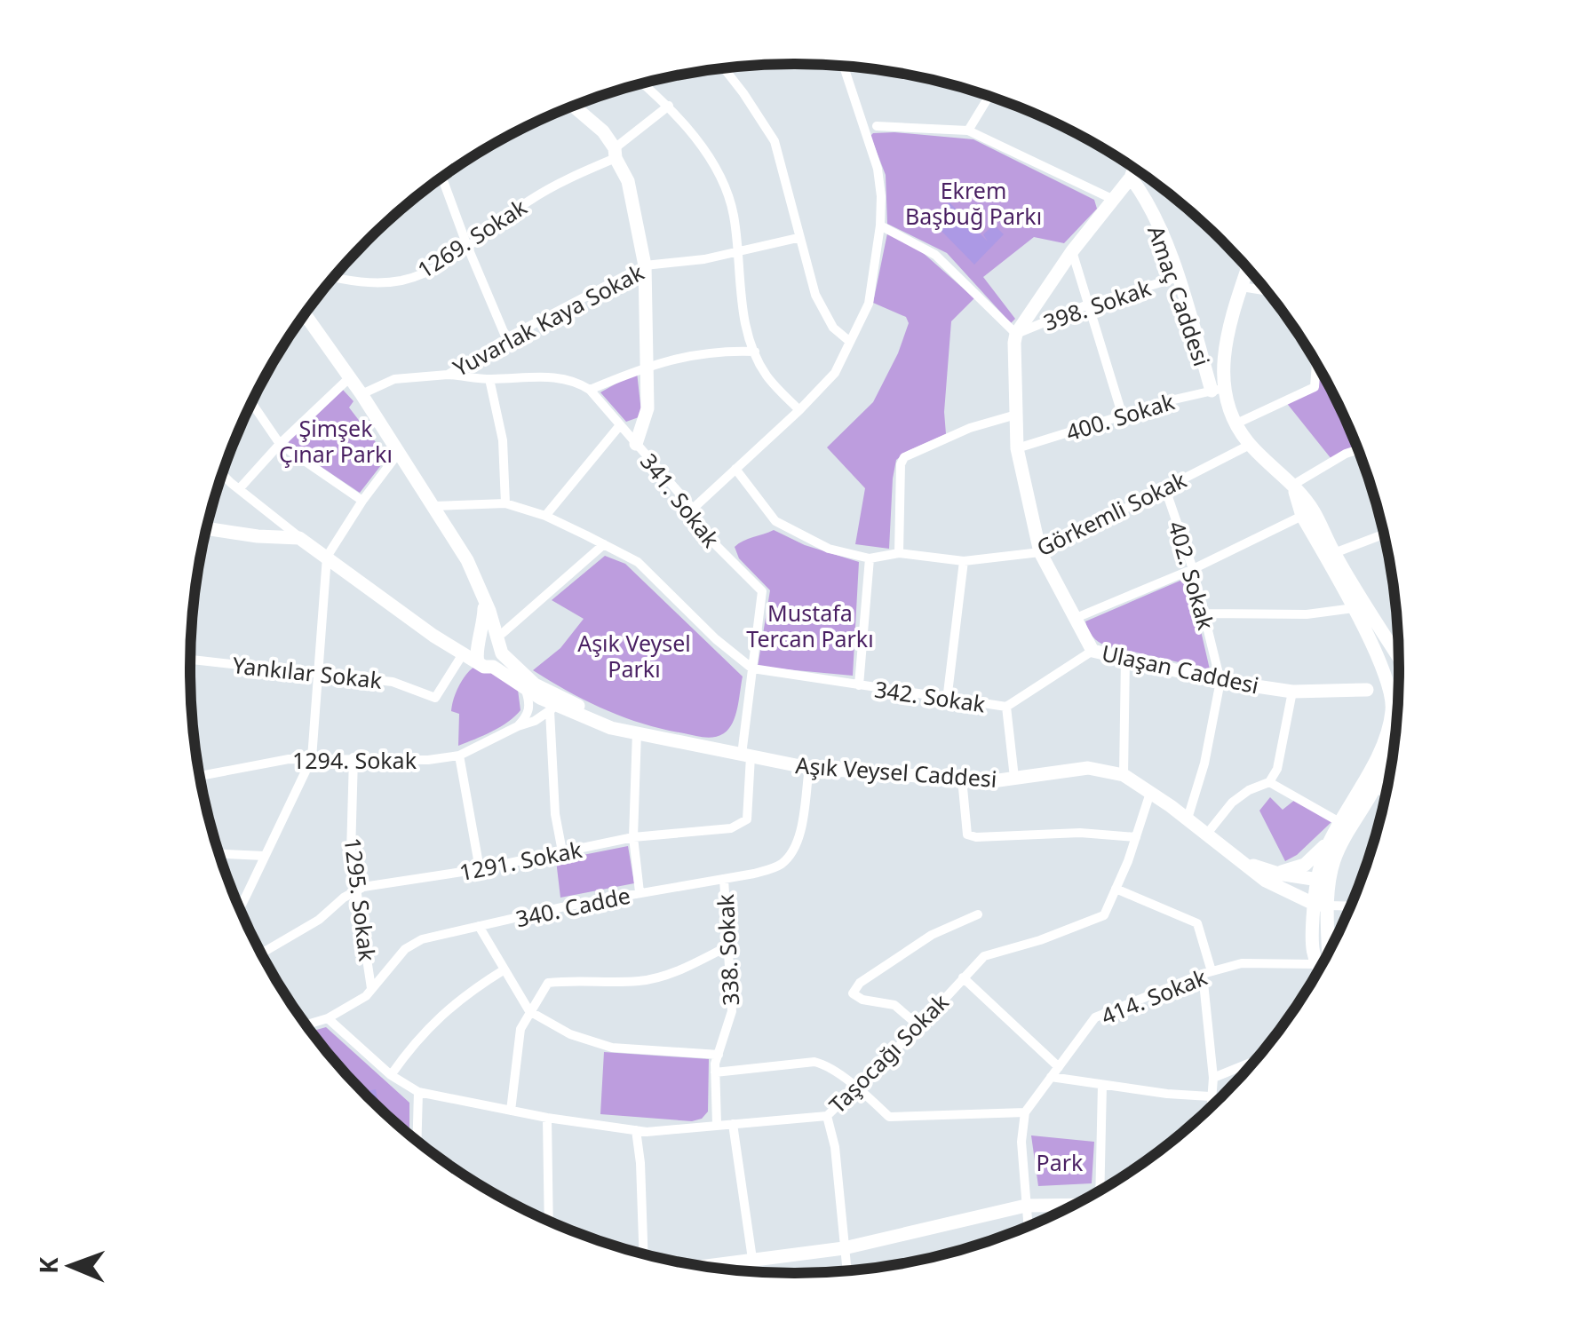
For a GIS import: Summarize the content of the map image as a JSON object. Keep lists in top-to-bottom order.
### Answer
{
  "streets": {
    "street": [
      "1269. Sokak",
      "Amaç Caddesi",
      "398. Sokak",
      "Yuvarlak Kaya Sokak",
      "400. Sokak",
      "341. Sokak",
      "Görkemli Sokak",
      "402. Sokak",
      "Ulaşan Caddesi",
      "Yankılar Sokak",
      "342. Sokak",
      "1294. Sokak",
      "Aşık Veysel Caddesi",
      "1291. Sokak",
      "1295. Sokak",
      "340. Cadde",
      "338. Sokak",
      "414. Sokak",
      "Taşocağı Sokak"
    ]
  },
  "crossings": [
    ["Amaç Caddesi", "398. Sokak"],
    ["Amaç Caddesi", "400. Sokak"],
    ["Amaç Caddesi", "Görkemli Sokak"],
    ["398. Sokak", "Ulaşan Caddesi"],
    ["Yuvarlak Kaya Sokak", "Aşık Veysel Caddesi"],
    ["400. Sokak", "Ulaşan Caddesi"],
    ["341. Sokak", "342. Sokak"],
    ["341. Sokak", "Aşık Veysel Caddesi"],
    ["341. Sokak", "1291. Sokak"],
    ["Görkemli Sokak", "402. Sokak"],
    ["Görkemli Sokak", "Ulaşan Caddesi"],
    ["402. Sokak", "Ulaşan Caddesi"],
    ["402. Sokak", "Aşık Veysel Caddesi"],
    ["Ulaşan Caddesi", "342. Sokak"],
    ["1294. Sokak", "Aşık Veysel Caddesi"],
    ["1294. Sokak", "1295. Sokak"],
    ["Aşık Veysel Caddesi", "1291. Sokak"],
    ["Aşık Veysel Caddesi", "340. Cadde"],
    ["Aşık Veysel Caddesi", "Taşocağı Sokak"],
    ["1291. Sokak", "1295. Sokak"],
    ["1295. Sokak", "340. Cadde"],
    ["340. Cadde", "338. Sokak"],
    ["338. Sokak", "Taşocağı Sokak"]
  ],
  "parks": [
    "Ekrem Başbuğ Parkı",
    "Şimşek Çınar Parkı",
    "Mustafa Tercan Parkı",
    "Aşık Veysel Parkı",
    "Park"
  ],
  "north": "left"
}
